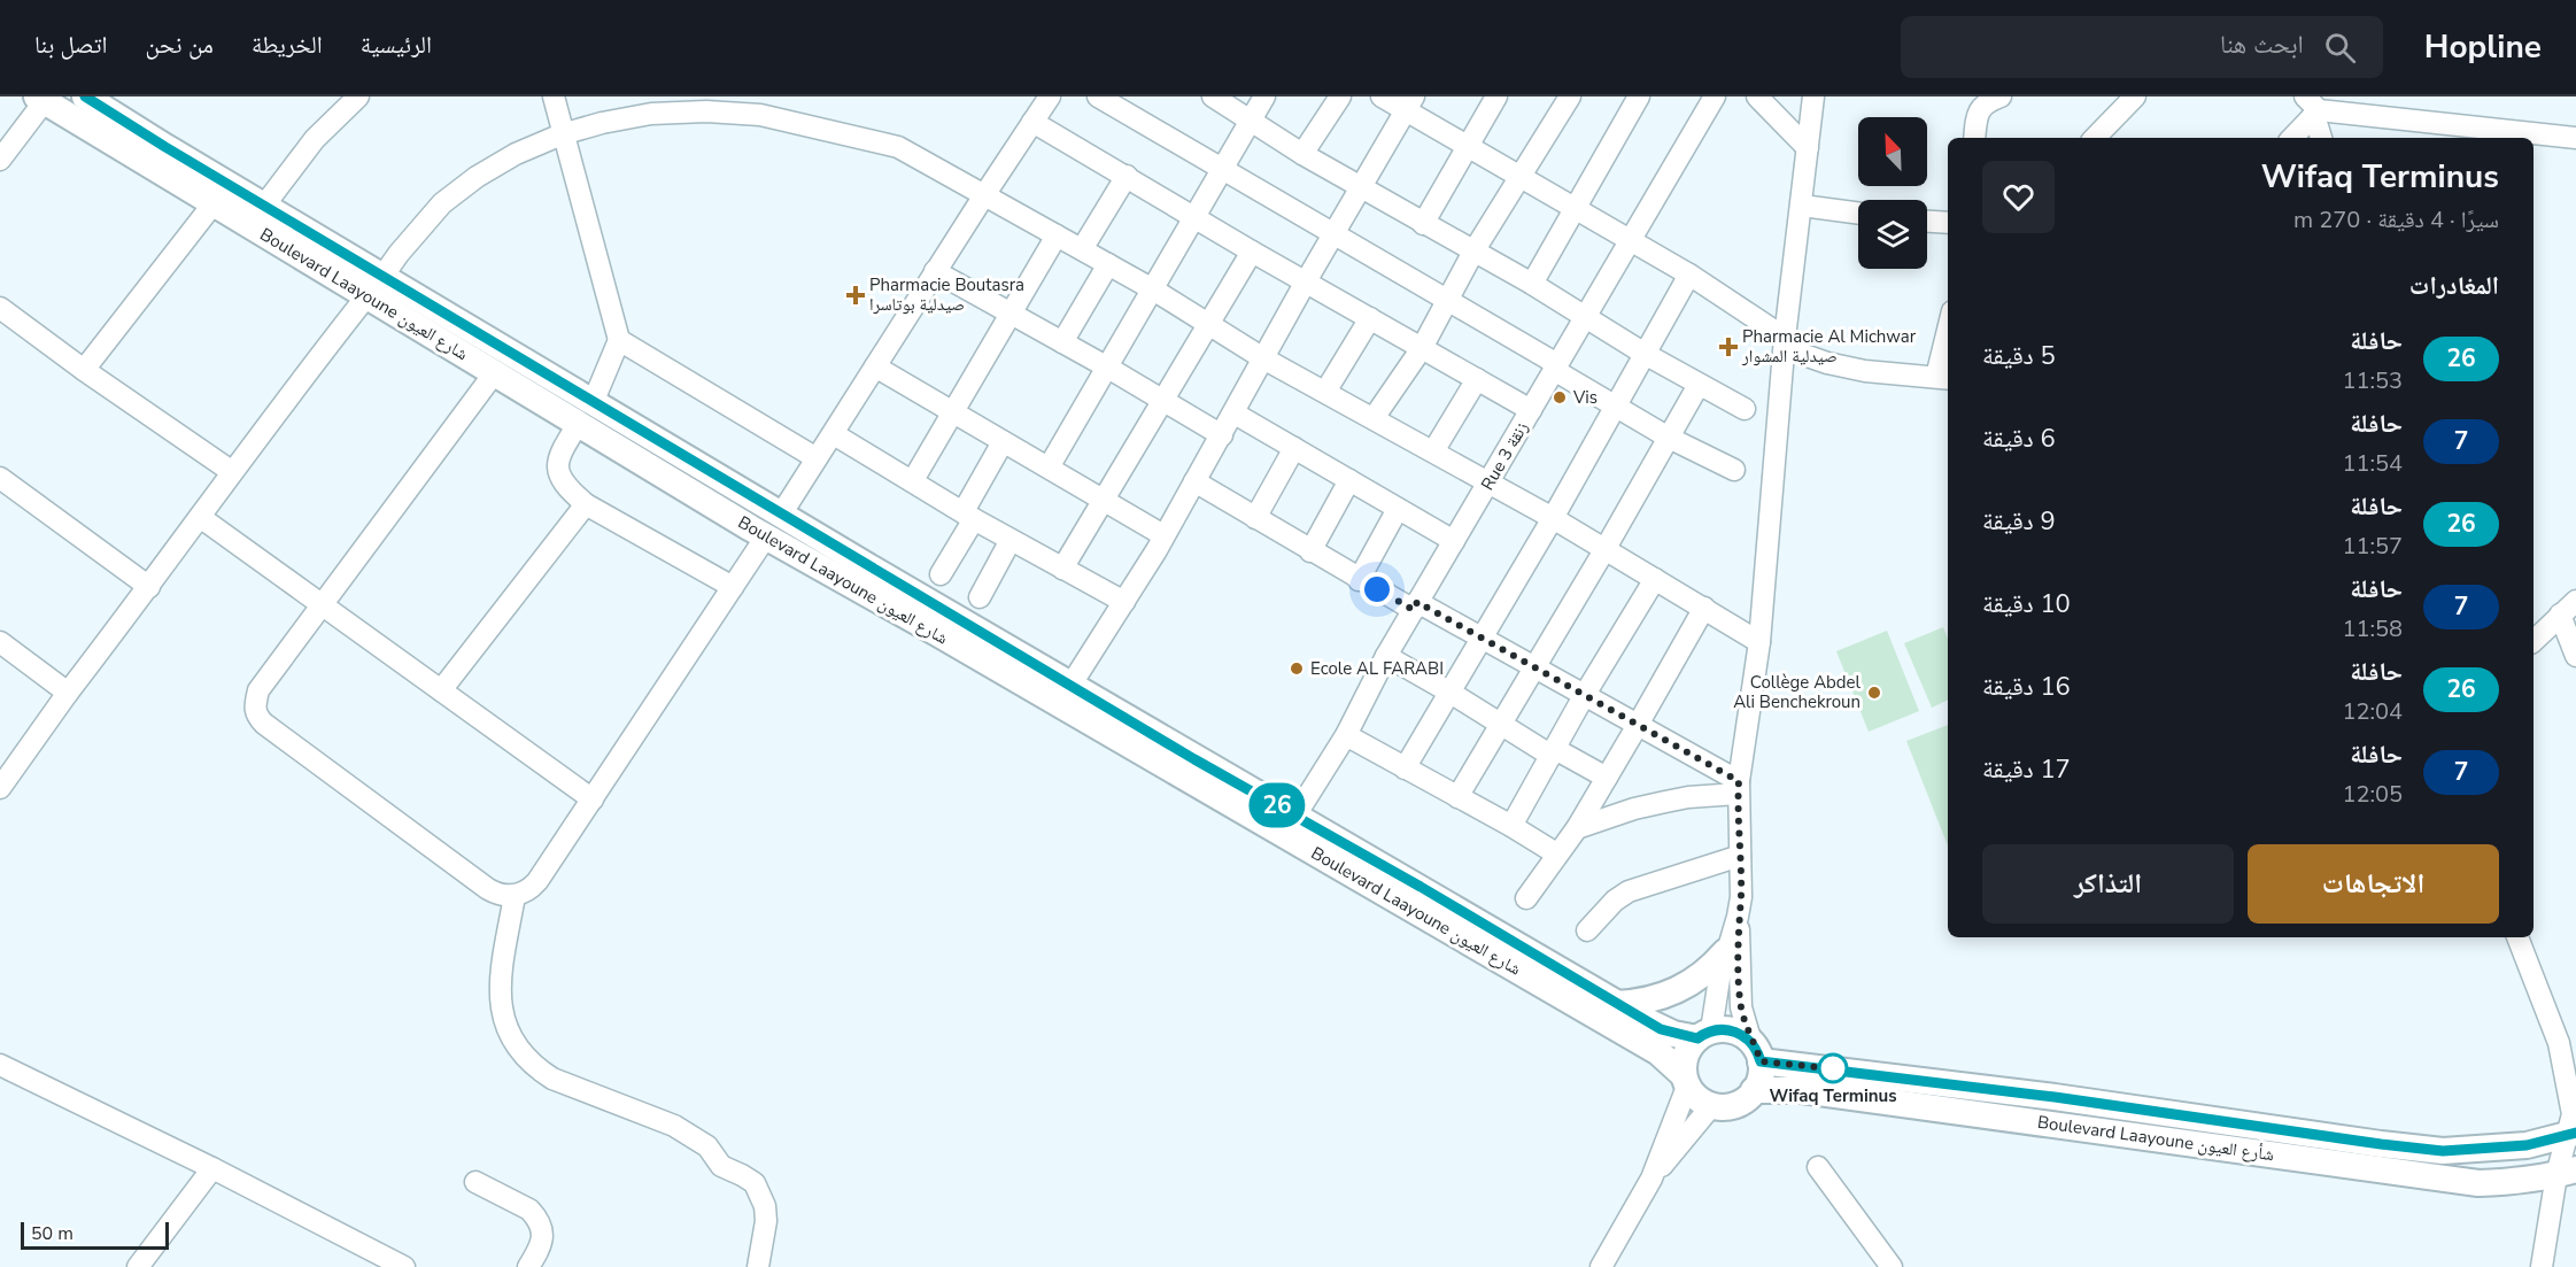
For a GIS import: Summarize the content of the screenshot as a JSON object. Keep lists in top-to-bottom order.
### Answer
{
  "streets": {
    "street": ["Boulevard Laayoune شارع العيون", "Rue 3 زنقة", "Boulevard Laayoune شأرع العيون"]
  },
  "crossings": [
    ["Boulevard Laayoune شارع العيون", "Rue 3 زنقة"],
    ["Boulevard Laayoune شارع العيون", "Boulevard Laayoune شأرع العيون"]
  ],
  "places": {
    "health": ["Pharmacie Boutasra صيدلية بوتاسرا", "Pharmacie Al Michwar صيدلية المشوار"],
    "other": [
      "Vis",
      "Ecole AL FARABI",
      "Collège Abdel Ali Benchekroun",
      "Wifaq Terminus"
    ]
  },
  "lines": ["bus line 26"],
  "scale_bar": "50 m",
  "north": "top left",
  "page": {
    "header": "Hopline",
    "search": "ابحث هنا",
    "nav": [
      "الرئيسية",
      "الخريطة",
      "من نحن",
      "اتصل بنا"
    ],
    "on_map": "26",
    "heading": [
      ["Wifaq Terminus", "سيرًا · 4 دقيقة · 270 m"],
      "المغادرات"
    ],
    "list": [
      {
        "mark": "26",
        "name": "حافلة",
        "note": "11:53",
        "value": "5 دقيقة"
      },
      {
        "mark": "7",
        "name": "حافلة",
        "note": "11:54",
        "value": "6 دقيقة"
      },
      {
        "mark": "26",
        "name": "حافلة",
        "note": "11:57",
        "value": "9 دقيقة"
      },
      {
        "mark": "7",
        "name": "حافلة",
        "note": "11:58",
        "value": "10 دقيقة"
      },
      {
        "mark": "26",
        "name": "حافلة",
        "note": "12:04",
        "value": "16 دقيقة"
      },
      {
        "mark": "7",
        "name": "حافلة",
        "note": "12:05",
        "value": "17 دقيقة"
      }
    ],
    "buttons": ["الاتجاهات", "التذاكر"],
    "scale": "50 m"
  }
}
